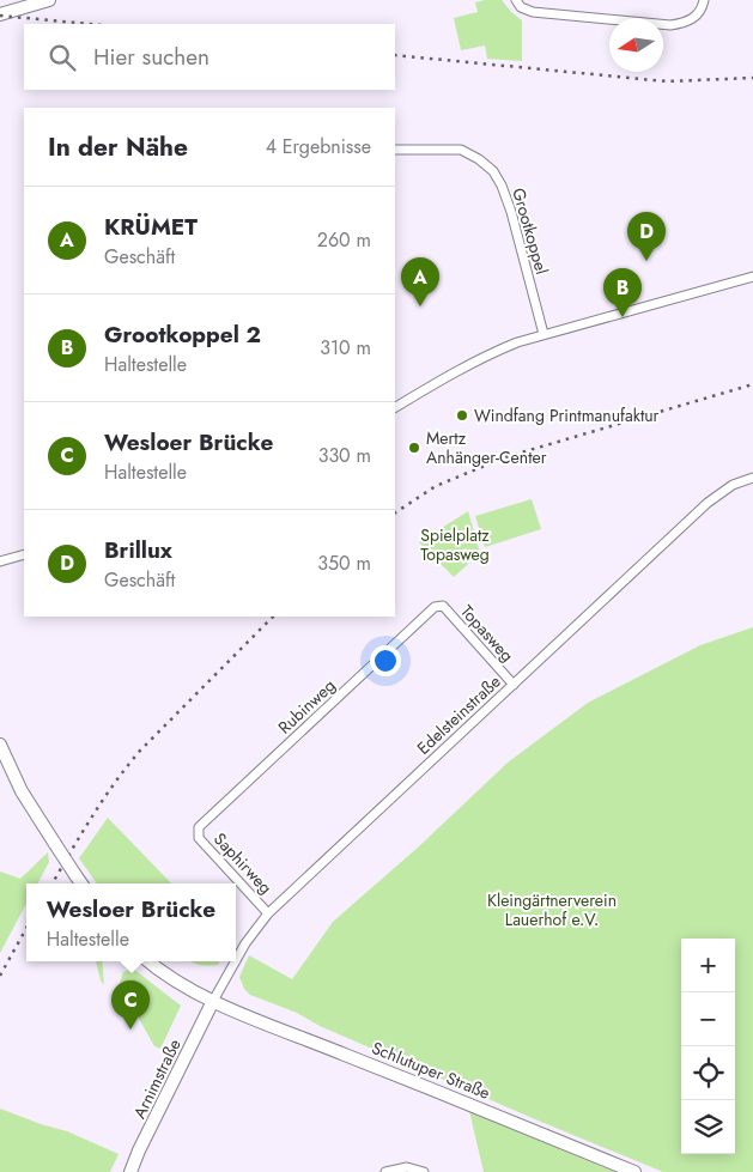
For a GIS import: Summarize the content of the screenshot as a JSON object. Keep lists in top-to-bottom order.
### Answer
{
  "streets": {
    "main road": ["Schlutuper Straße", "Arnimstraße"],
    "street": [
      "Grootkoppel",
      "Topasweg",
      "Rubinweg",
      "Edelsteinstraße",
      "Saphirweg"
    ]
  },
  "crossings": [
    ["Topasweg", "Rubinweg"],
    ["Topasweg", "Edelsteinstraße"],
    ["Rubinweg", "Saphirweg"],
    ["Edelsteinstraße", "Saphirweg"],
    ["Edelsteinstraße", "Schlutuper Straße"],
    ["Edelsteinstraße", "Arnimstraße"],
    ["Schlutuper Straße", "Arnimstraße"]
  ],
  "parks": ["Spielplatz Topasweg", "Kleingärtnerverein Lauerhof e.V."],
  "places": ["Windfang Printmanufaktur", "Mertz Anhänger-Center"],
  "north": "left",
  "page": {
    "search": "Hier suchen",
    "heading": ["In der Nähe", "4 Ergebnisse"],
    "list": [
      {
        "mark": "A",
        "name": "KRÜMET",
        "note": "Geschäft",
        "value": "260 m"
      },
      {
        "mark": "B",
        "name": "Grootkoppel 2",
        "note": "Haltestelle",
        "value": "310 m"
      },
      {
        "mark": "C",
        "name": "Wesloer Brücke",
        "note": "Haltestelle",
        "value": "330 m"
      },
      {
        "mark": "D",
        "name": "Brillux",
        "note": "Geschäft",
        "value": "350 m"
      }
    ],
    "pins": [
      "D",
      "A",
      "B",
      "C"
    ],
    "popup": ["Wesloer Brücke", "Haltestelle"],
    "map_buttons": ["+", "−"]
  }
}
